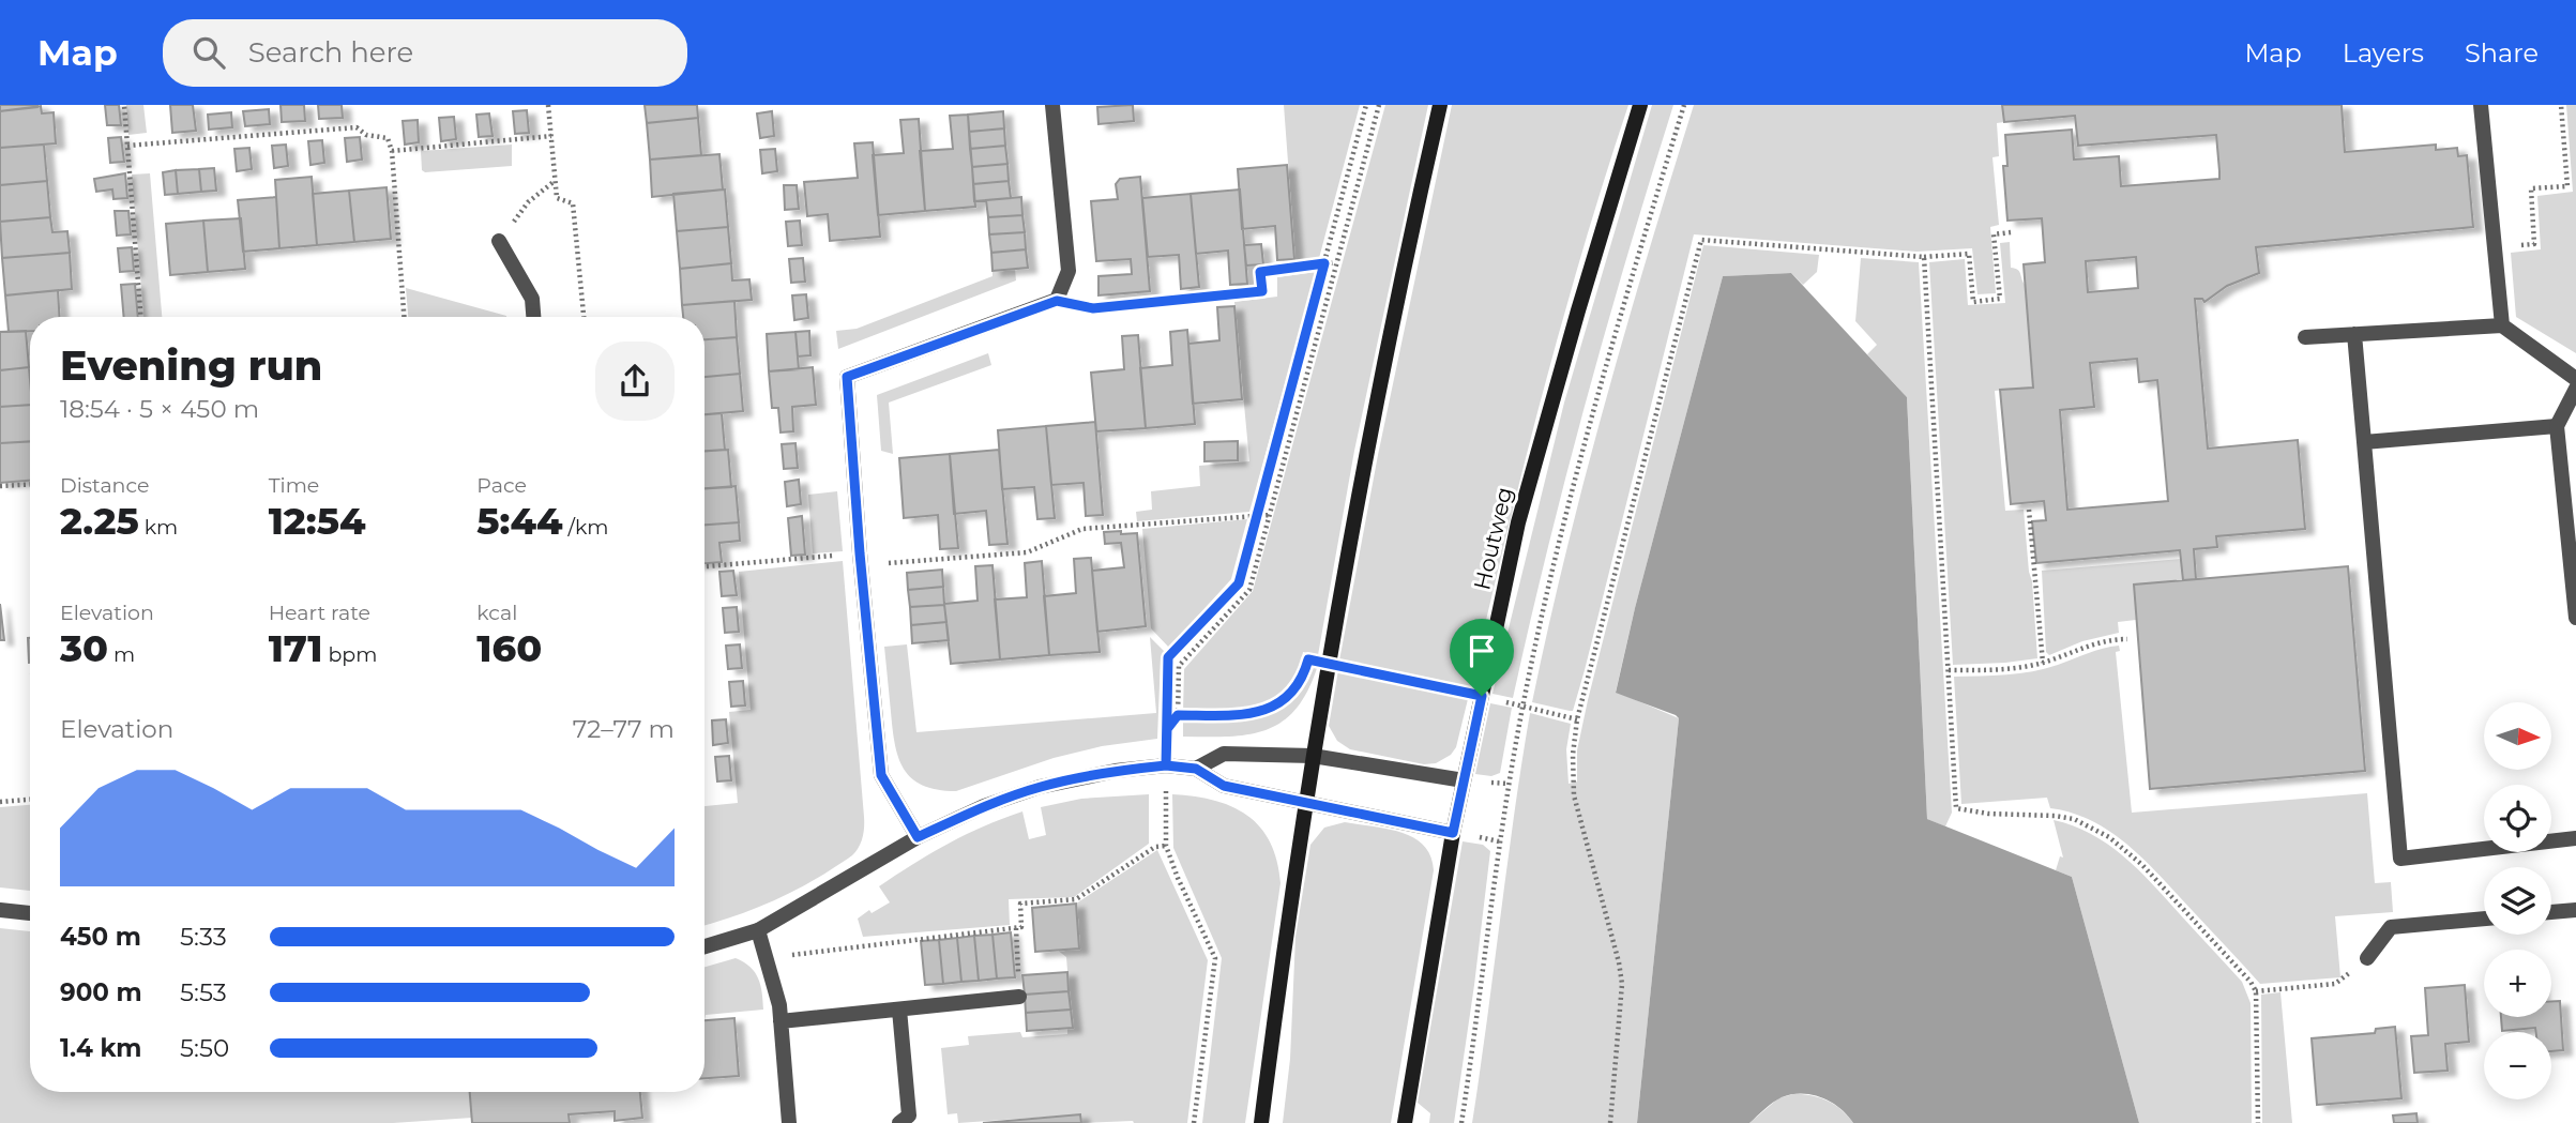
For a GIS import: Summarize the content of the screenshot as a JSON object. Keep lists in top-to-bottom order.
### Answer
{
  "streets": {
    "street": ["Houtweg"]
  },
  "north": "right",
  "page": {
    "header": "Map",
    "search": "Search here",
    "nav": ["Map", "Layers", "Share"],
    "heading": ["Evening run", "18:54 · 5 × 450 m"],
    "stats": [
      ["Distance", "2.25 km"],
      ["Time", "12:54"],
      ["Pace", "5:44 /km"],
      ["Elevation", "30 m"],
      ["Heart rate", "171 bpm"],
      ["kcal", "160"]
    ],
    "chart": ["Elevation", "72–77 m"],
    "map_buttons": ["+", "−"],
    "list": [
      {
        "name": "450 m",
        "note": "5:33"
      },
      {
        "name": "900 m",
        "note": "5:53"
      },
      {
        "name": "1.4 km",
        "note": "5:50"
      }
    ]
  }
}
